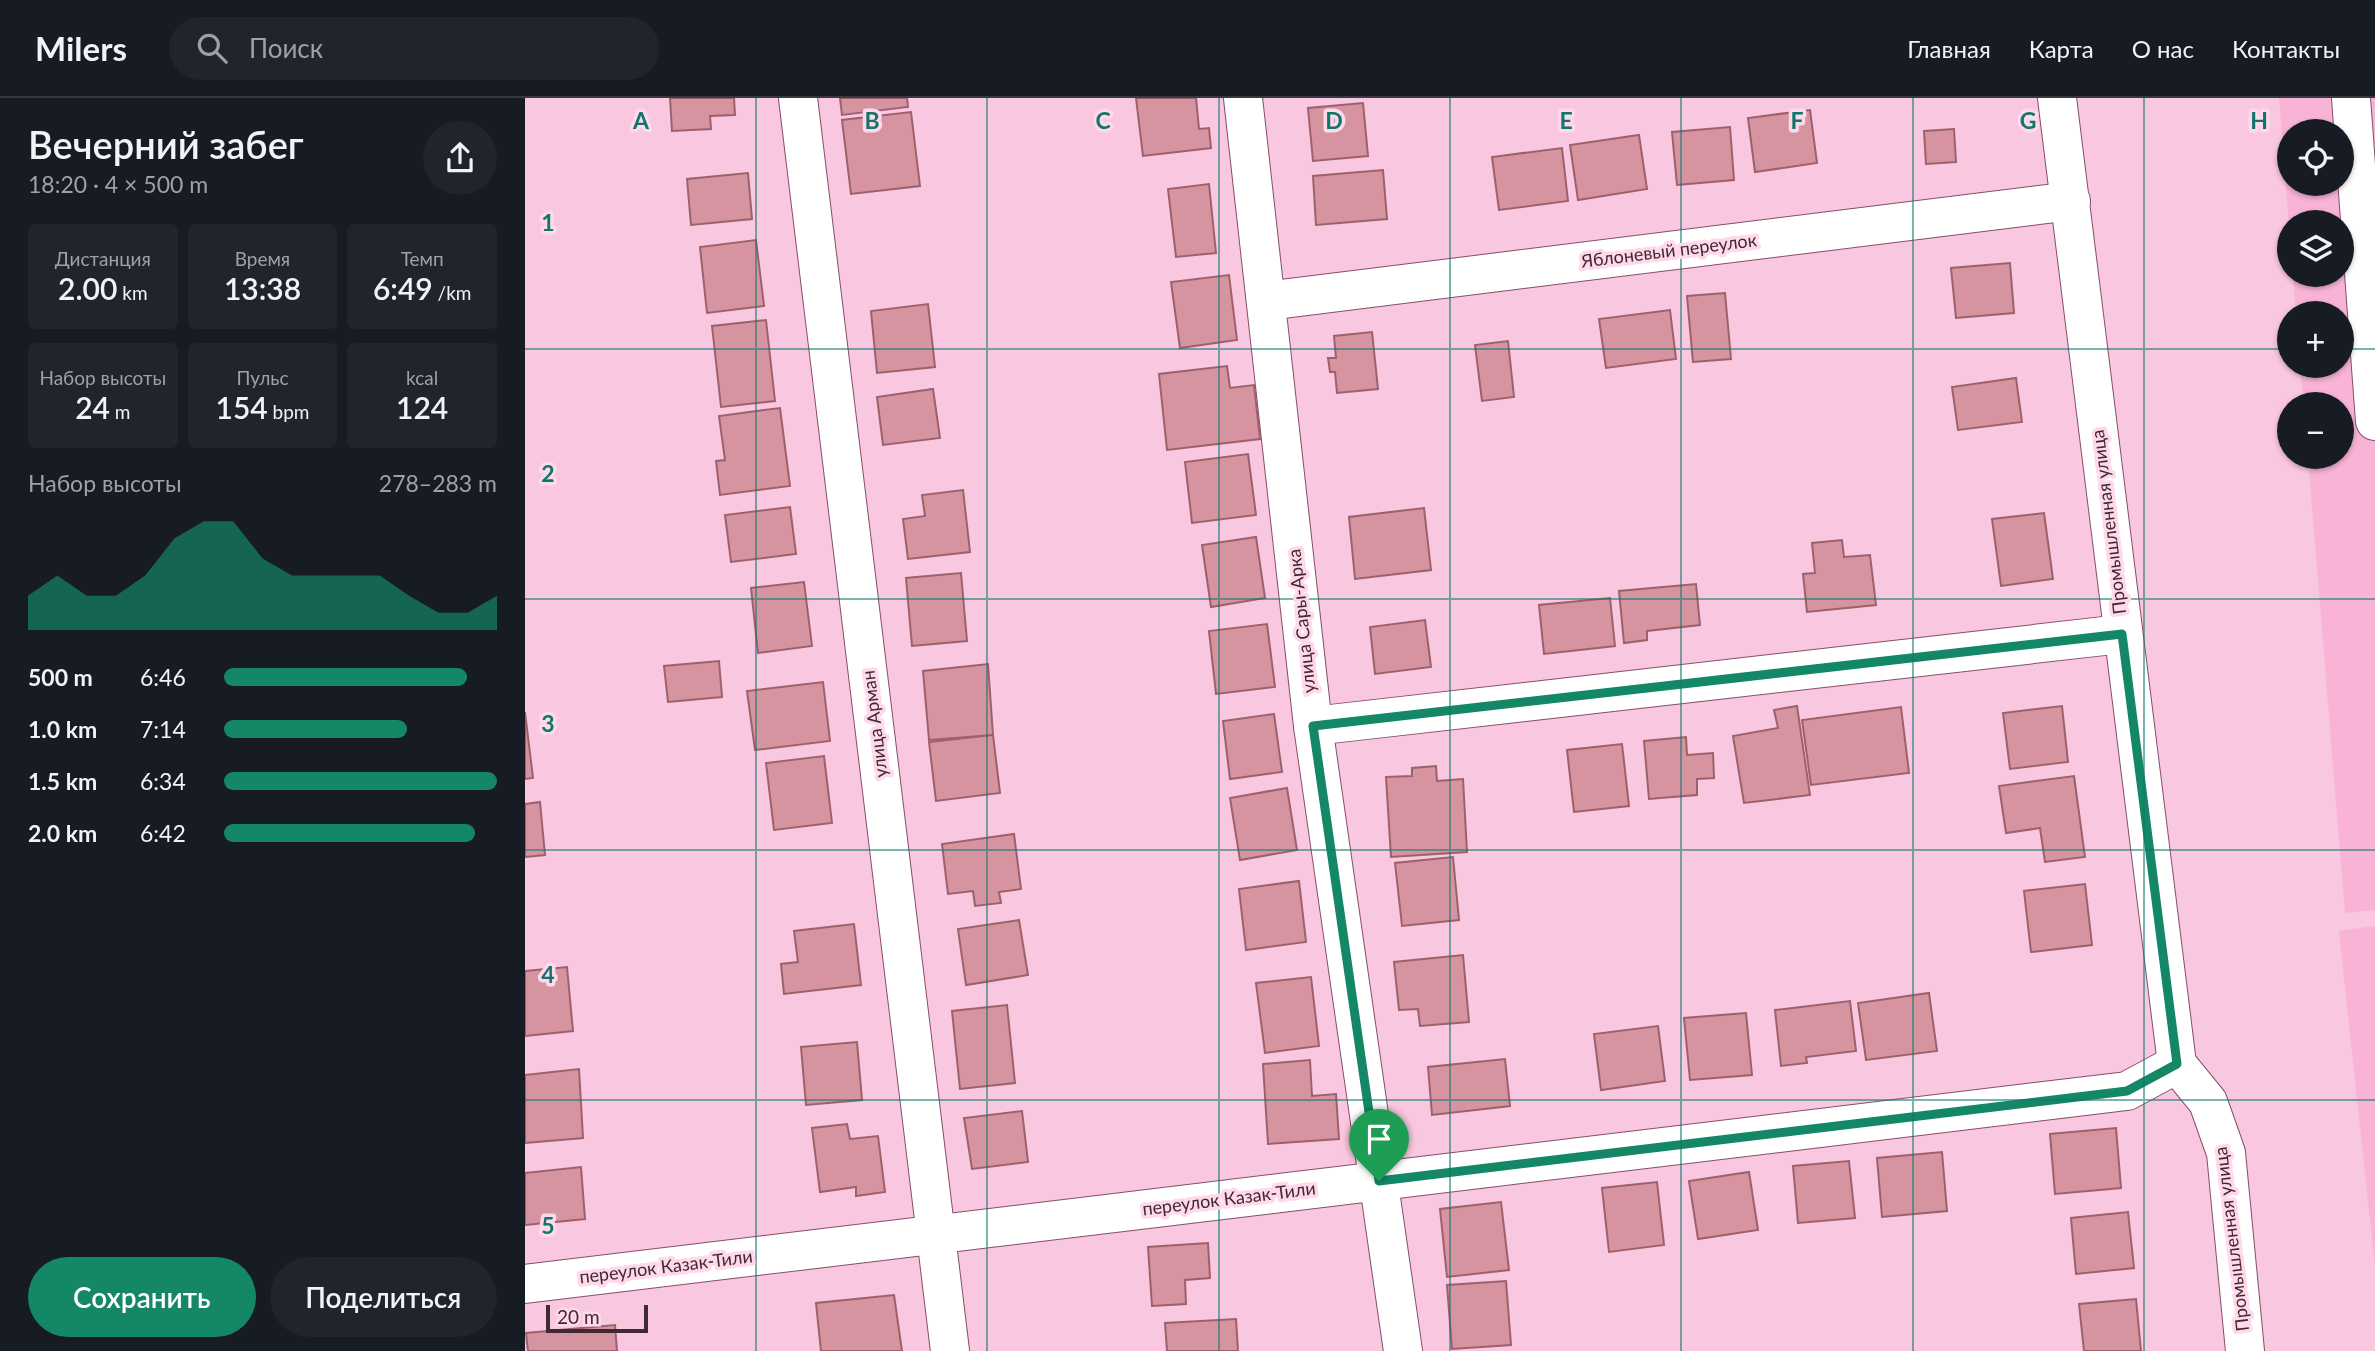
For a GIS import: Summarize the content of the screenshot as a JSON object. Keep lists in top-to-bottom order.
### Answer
{
  "streets": {
    "lane": [
      "Яблоневый переулок",
      "Промышленная улица",
      "улица Сары-Арка",
      "улица Арман",
      "переулок Казак-Тили"
    ]
  },
  "crossings": [
    ["Яблоневый переулок", "Промышленная улица"],
    ["Яблоневый переулок", "улица Сары-Арка"],
    ["Промышленная улица", "переулок Казак-Тили"],
    ["улица Сары-Арка", "переулок Казак-Тили"],
    ["улица Арман", "переулок Казак-Тили"]
  ],
  "scale_bar": "20 m",
  "page": {
    "header": "Milers",
    "search": "Поиск",
    "nav": [
      "Главная",
      "Карта",
      "О нас",
      "Контакты"
    ],
    "heading": ["Вечерний забег", "18:20 · 4 × 500 m"],
    "map_buttons": ["+", "−"],
    "stats": [
      ["Дистанция", "2.00 km"],
      ["Время", "13:38"],
      ["Темп", "6:49 /km"],
      ["Набор высоты", "24 m"],
      ["Пульс", "154 bpm"],
      ["kcal", "124"]
    ],
    "chart": ["Набор высоты", "278–283 m"],
    "list": [
      {
        "name": "500 m",
        "note": "6:46"
      },
      {
        "name": "1.0 km",
        "note": "7:14"
      },
      {
        "name": "1.5 km",
        "note": "6:34"
      },
      {
        "name": "2.0 km",
        "note": "6:42"
      }
    ],
    "buttons": ["Сохранить", "Поделиться"],
    "scale": "20 m"
  },
  "grid": {
    "columns": [
      "A",
      "B",
      "C",
      "D",
      "E",
      "F",
      "G",
      "H"
    ],
    "rows": [
      "1",
      "2",
      "3",
      "4",
      "5"
    ]
  }
}
